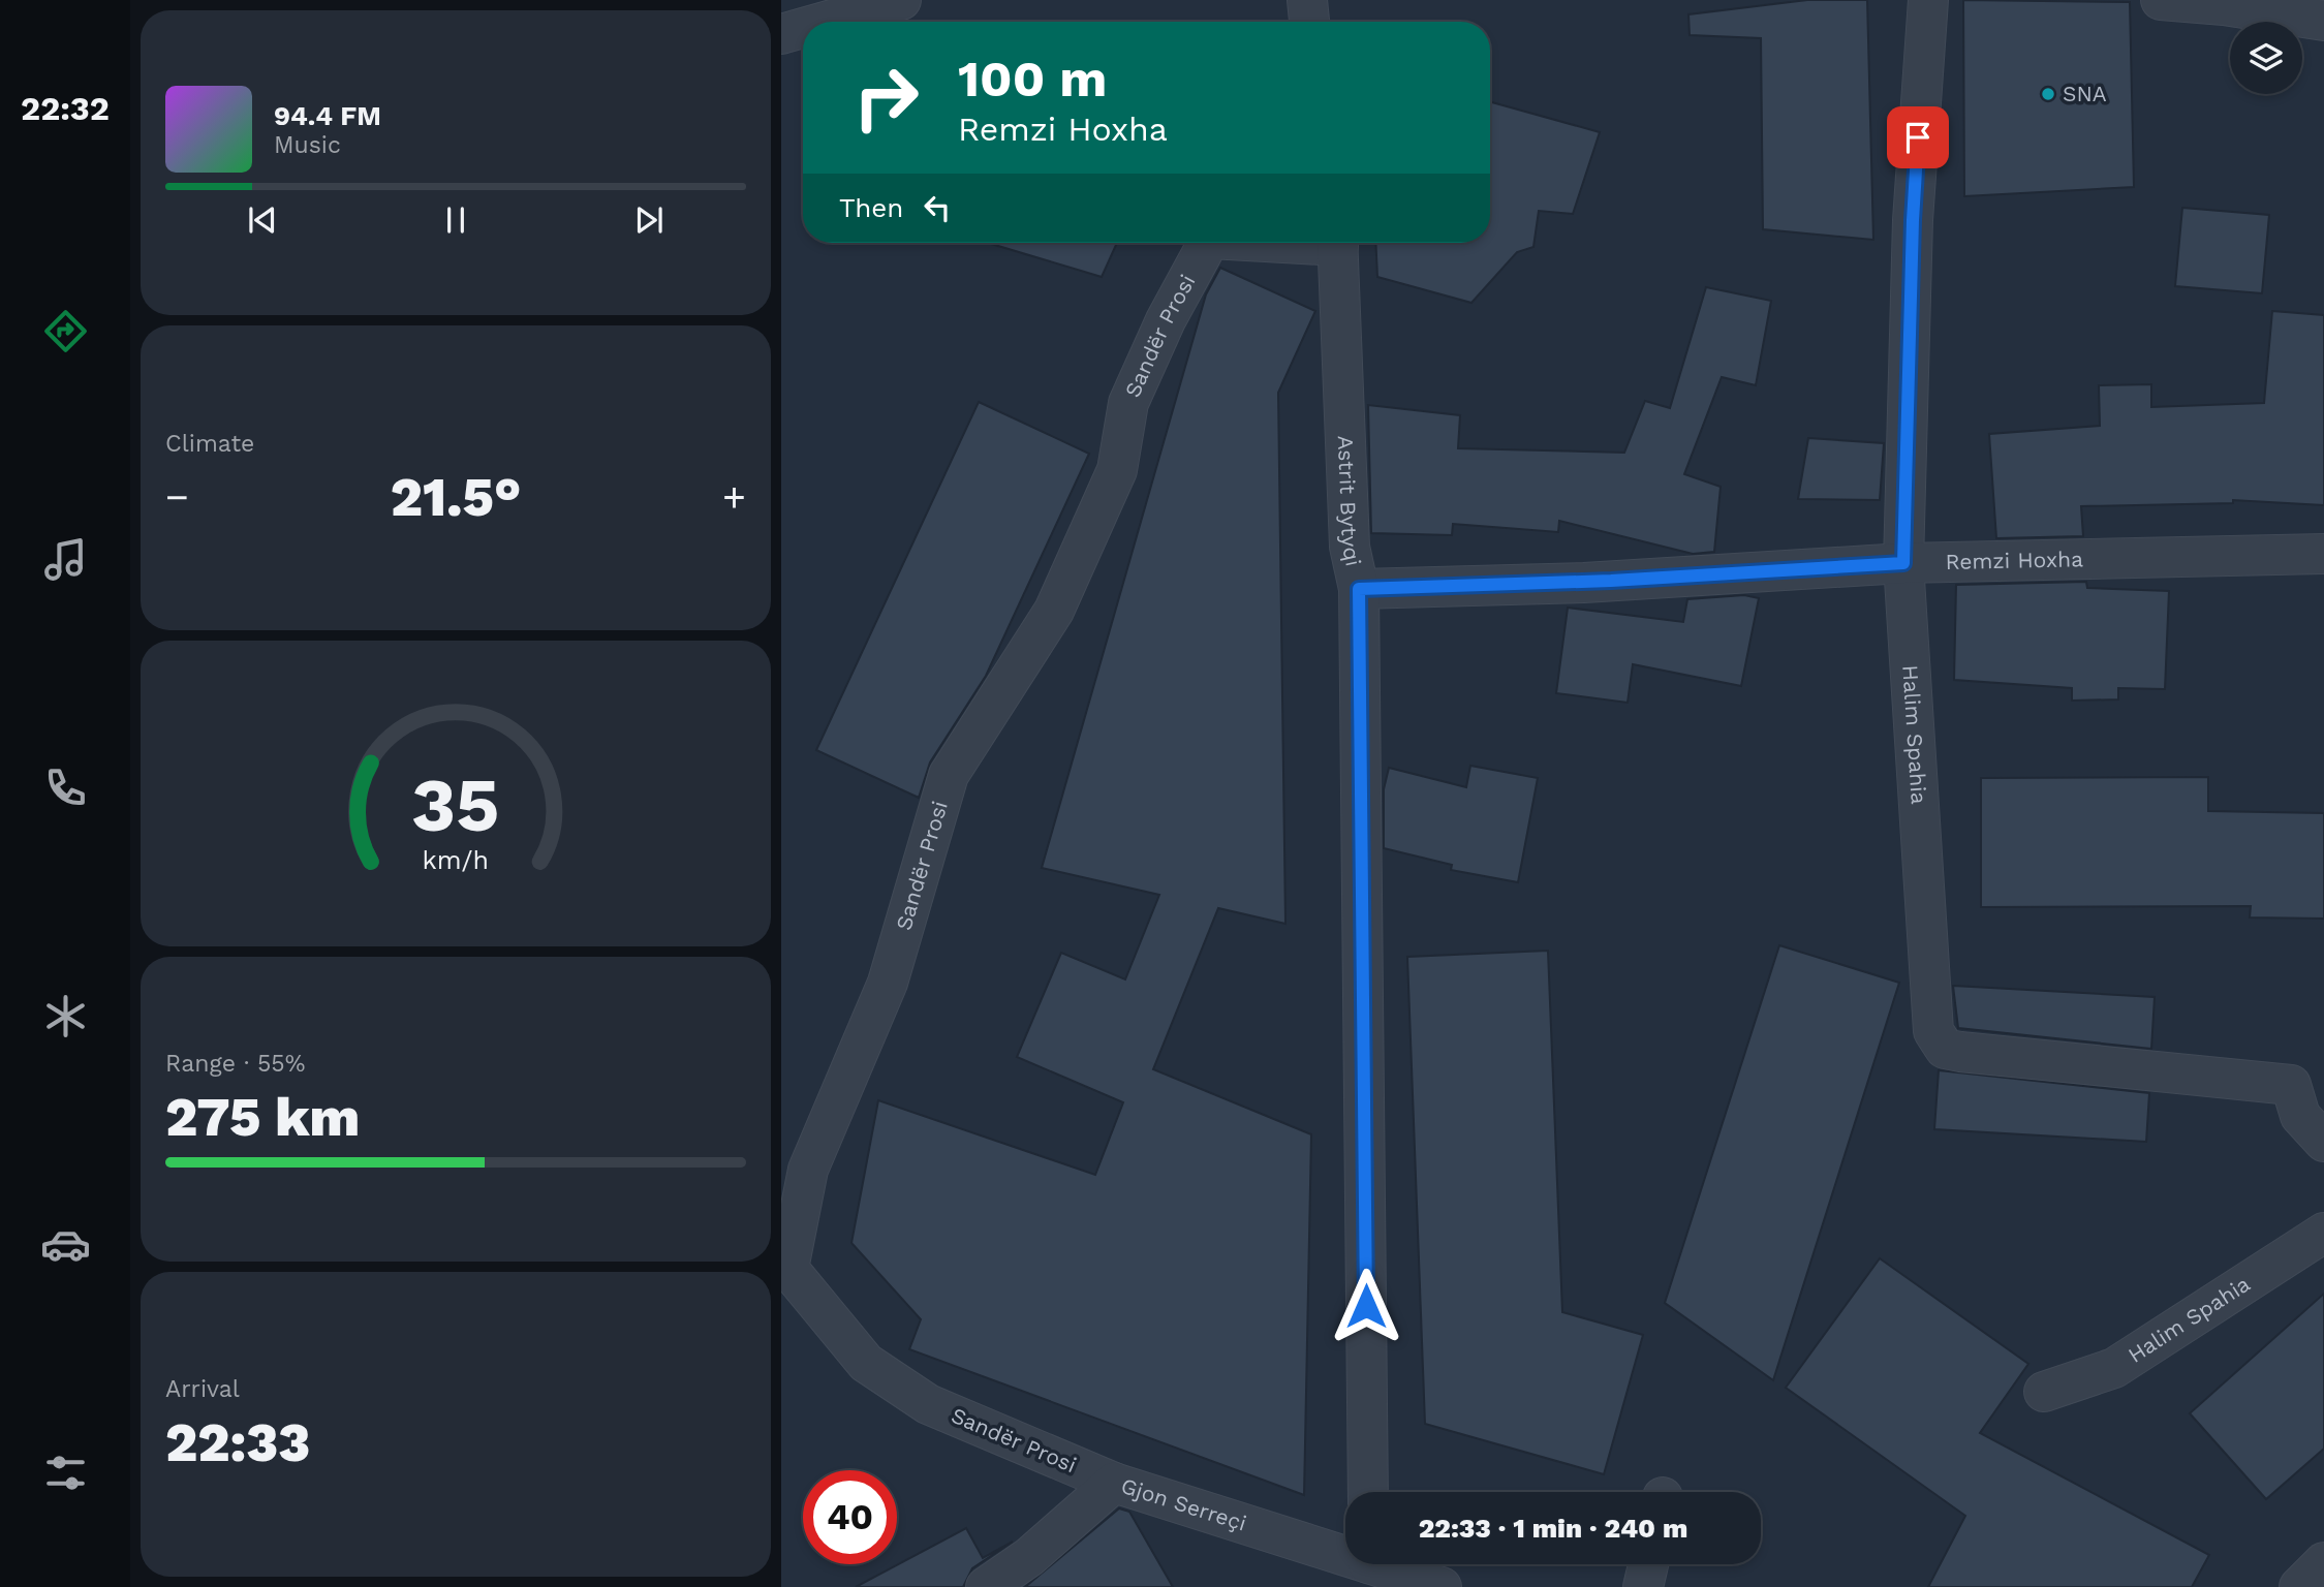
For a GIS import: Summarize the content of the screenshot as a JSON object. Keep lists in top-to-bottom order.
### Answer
{
  "streets": {
    "street": [
      "Sandër Prosi",
      "Astrit Bytyqi",
      "Remzi Hoxha",
      "Halim Spahia",
      "Gjon Serreçi"
    ]
  },
  "crossings": [
    ["Sandër Prosi", "Gjon Serreçi"],
    ["Astrit Bytyqi", "Remzi Hoxha"],
    ["Remzi Hoxha", "Halim Spahia"]
  ],
  "places": ["SNA"],
  "page": {
    "tabs": "22:32",
    "turn": ["100 m", "Remzi Hoxha"],
    "song": ["94.4 FM", "Music"],
    "then": "Then",
    "tile": [
      "Climate",
      ["Range · 55%", "275 km"],
      ["Arrival", "22:33"]
    ],
    "heat": ["−", "21.5°", "+"],
    "limit": "40",
    "trip": "22:33 · 1 min · 240 m",
    "gauge": ["35", "km/h"]
  }
}
